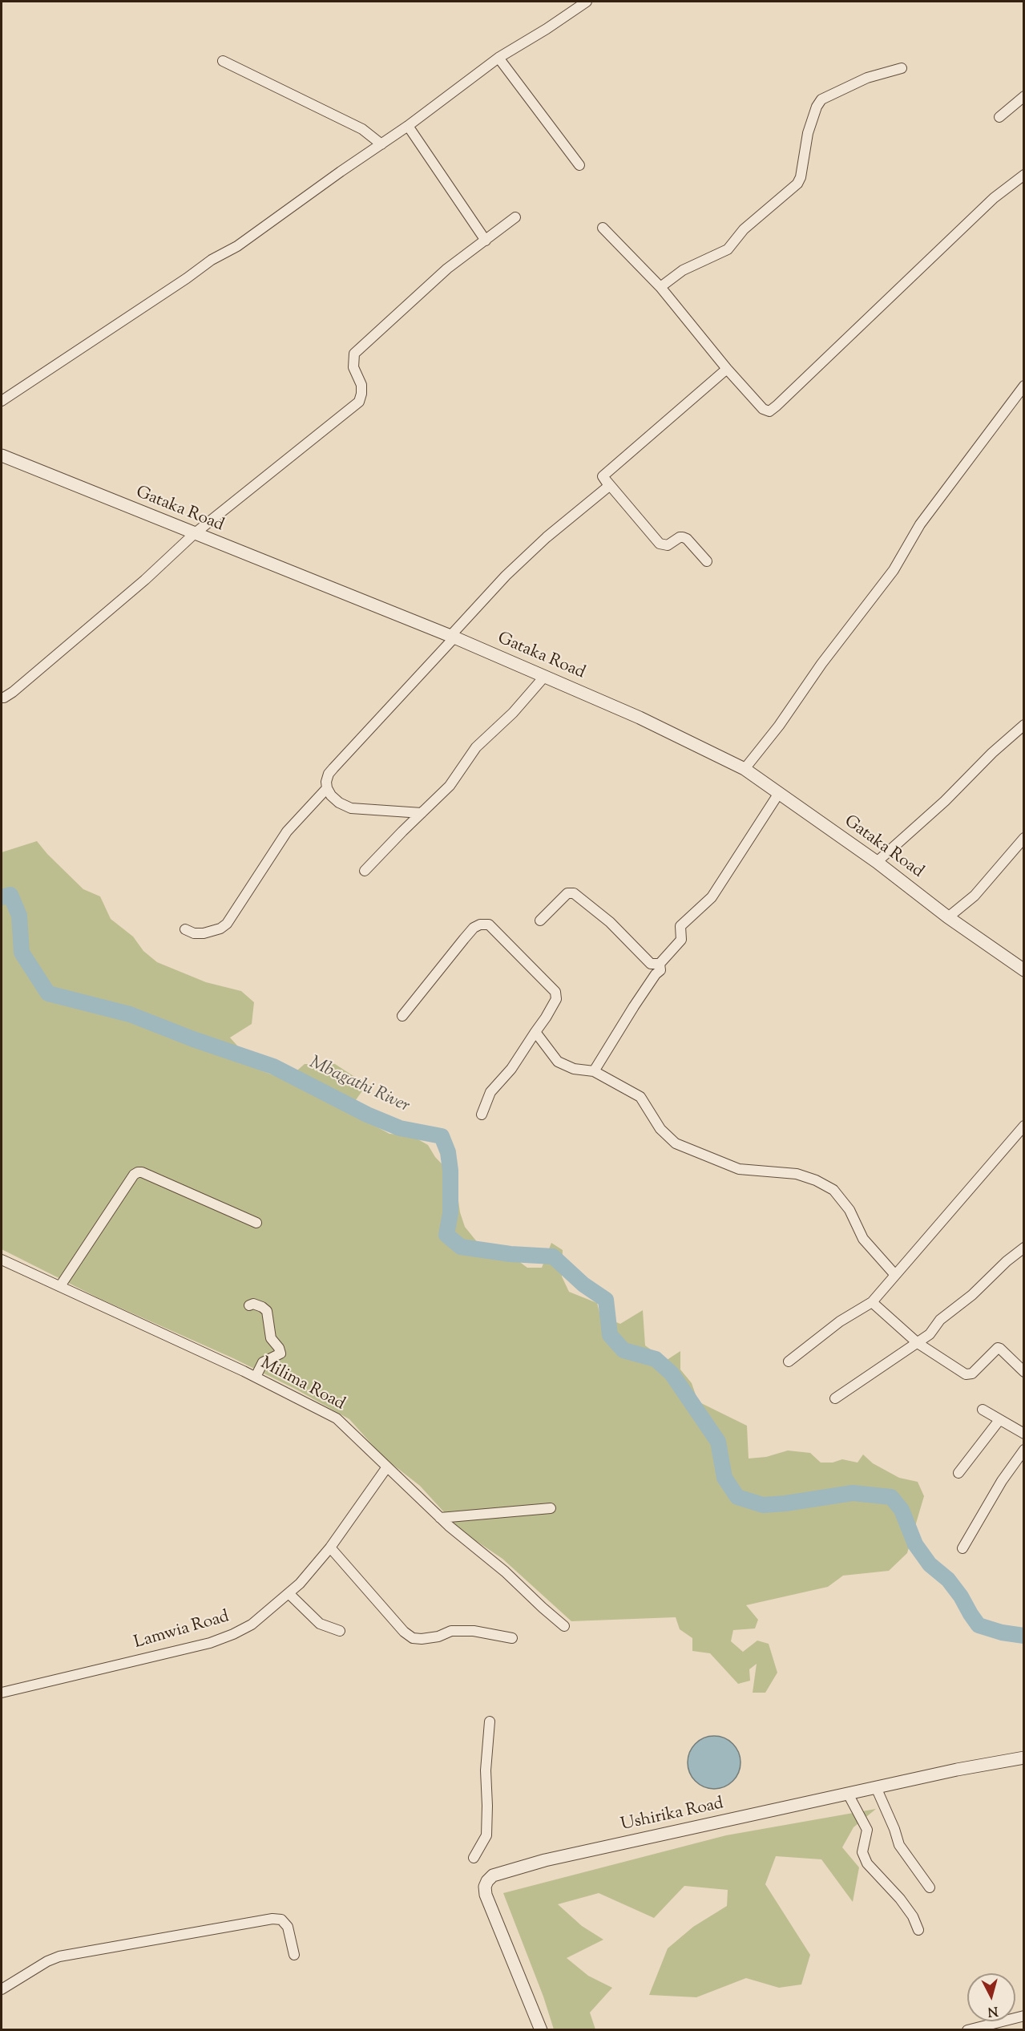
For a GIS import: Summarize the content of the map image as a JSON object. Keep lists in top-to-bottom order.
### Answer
{
  "streets": {
    "street": [
      "Gataka Road",
      "Milima Road",
      "Lamwia Road",
      "Ushirika Road"
    ]
  },
  "crossings": [
    ["Milima Road", "Lamwia Road"]
  ],
  "water": ["Mbagathi River"],
  "north": "bottom"
}
